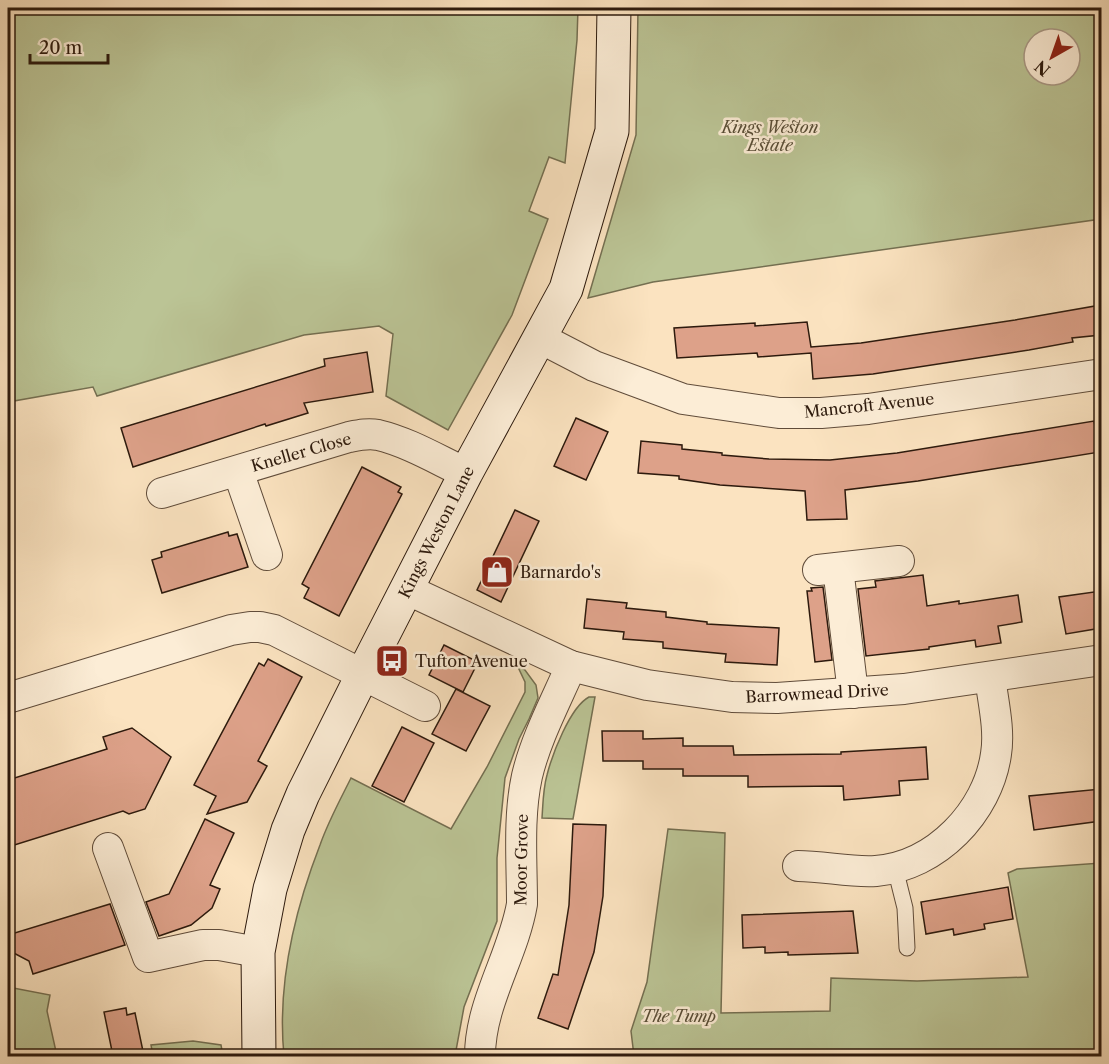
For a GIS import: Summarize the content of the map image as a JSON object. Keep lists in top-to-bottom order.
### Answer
{
  "streets": {
    "street": [
      "Mancroft Avenue",
      "Kneller Close",
      "Kings Weston Lane",
      "Barrowmead Drive",
      "Moor Grove"
    ]
  },
  "crossings": [
    ["Mancroft Avenue", "Kings Weston Lane"],
    ["Kneller Close", "Kings Weston Lane"],
    ["Kings Weston Lane", "Barrowmead Drive"],
    ["Barrowmead Drive", "Moor Grove"]
  ],
  "parks": ["Kings Weston Estate", "The Tump"],
  "places": {
    "shop": ["Barnardo's"],
    "bus stop": ["Tufton Avenue"]
  },
  "scale_bar": "20 m",
  "north": "bottom left"
}
